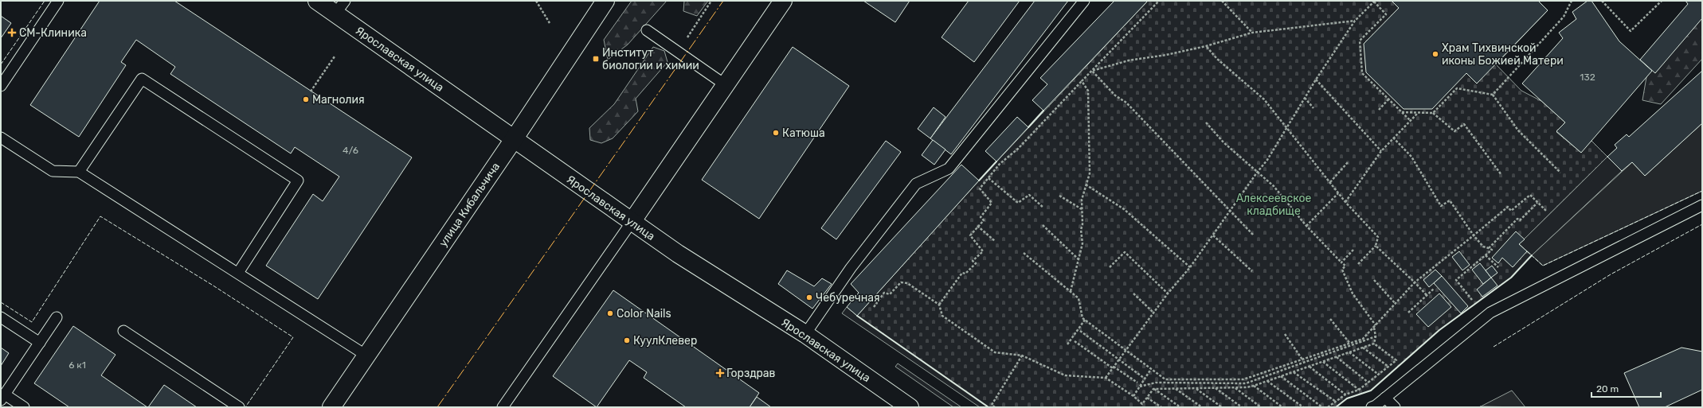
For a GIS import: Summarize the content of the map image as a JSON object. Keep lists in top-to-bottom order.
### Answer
{
  "streets": {
    "street": ["Ярославская улица", "улица Кибальчича"]
  },
  "crossings": [
    ["Ярославская улица", "улица Кибальчича"]
  ],
  "parks": ["Алексеевское кладбище"],
  "places": {
    "health": ["СМ-Клиника", "Горздрав"],
    "other": [
      "Храм Тихвинской иконы Божией Матери",
      "Магнолия",
      "Катюша",
      "Чебуречная",
      "Color Nails",
      "КуулКлевер"
    ],
    "transit": ["Институт биологии и химии"]
  },
  "house_numbers": ["132", "4/6", "6 к1"],
  "scale_bar": "20 m"
}
